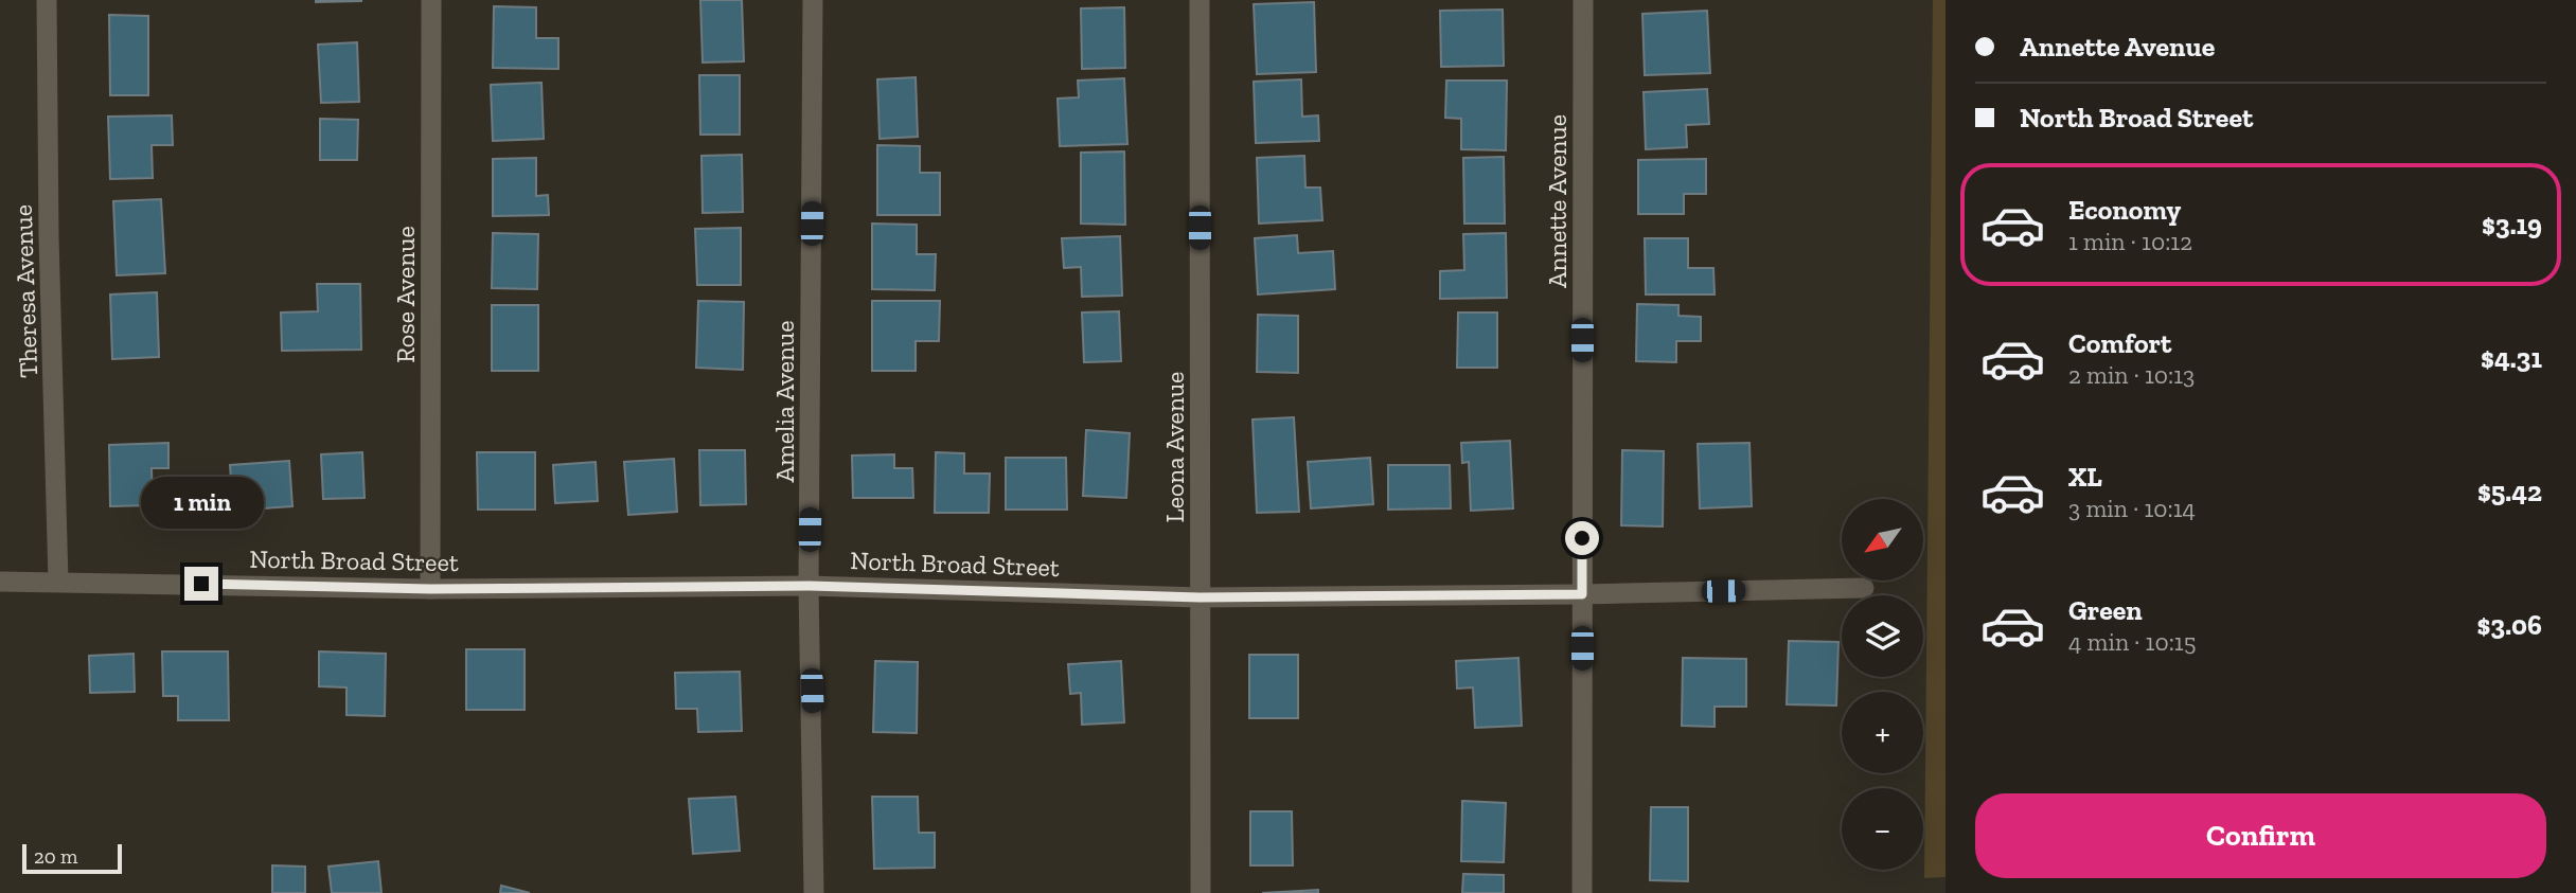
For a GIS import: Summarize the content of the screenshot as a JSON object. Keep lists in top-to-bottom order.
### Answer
{
  "streets": {
    "street": [
      "Annette Avenue",
      "Theresa Avenue",
      "Rose Avenue",
      "Amelia Avenue",
      "Leona Avenue",
      "North Broad Street"
    ]
  },
  "crossings": [
    ["Annette Avenue", "North Broad Street"],
    ["Theresa Avenue", "North Broad Street"],
    ["Rose Avenue", "North Broad Street"],
    ["Amelia Avenue", "North Broad Street"],
    ["Leona Avenue", "North Broad Street"]
  ],
  "scale_bar": "20 m",
  "north": "bottom left",
  "page": {
    "banner": ["Annette Avenue", "North Broad Street"],
    "list": [
      {
        "name": "Economy",
        "note": "1 min · 10:12",
        "value": "$3.19"
      },
      {
        "name": "Comfort",
        "note": "2 min · 10:13",
        "value": "$4.31"
      },
      {
        "name": "XL",
        "note": "3 min · 10:14",
        "value": "$5.42"
      },
      {
        "name": "Green",
        "note": "4 min · 10:15",
        "value": "$3.06"
      }
    ],
    "bubble": "1 min",
    "map_buttons": ["+", "−"],
    "buttons": "Confirm",
    "scale": "20 m"
  }
}
